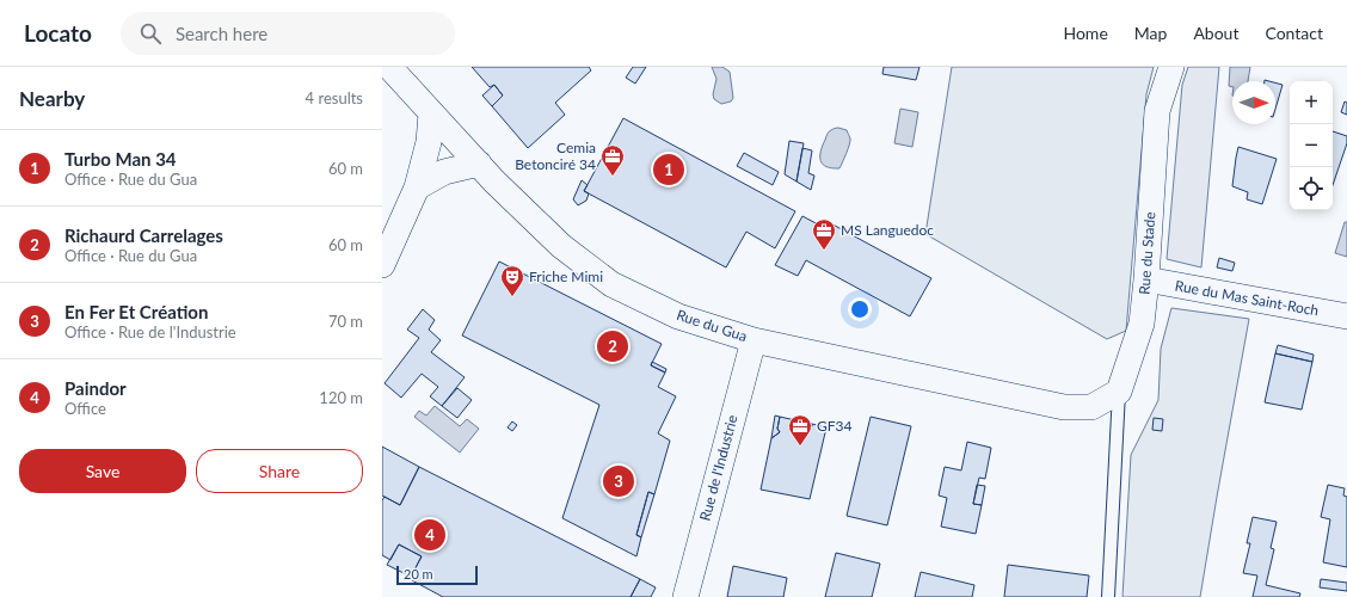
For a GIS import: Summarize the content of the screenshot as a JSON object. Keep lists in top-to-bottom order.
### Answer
{
  "streets": {
    "street": [
      "Rue du Stade",
      "Rue du Mas Saint-Roch",
      "Rue du Gua",
      "Rue de l'Industrie"
    ]
  },
  "crossings": [
    ["Rue du Stade", "Rue du Mas Saint-Roch"],
    ["Rue du Stade", "Rue du Gua"],
    ["Rue du Gua", "Rue de l'Industrie"]
  ],
  "places": {
    "office": ["Cemia Betonciré 34", "MS Languedoc", "GF34"],
    "theatre": ["Friche Mimi"]
  },
  "scale_bar": "20 m",
  "north": "right",
  "page": {
    "header": "Locato",
    "search": "Search here",
    "nav": [
      "Home",
      "Map",
      "About",
      "Contact"
    ],
    "heading": ["Nearby", "4 results"],
    "map_buttons": ["+", "−"],
    "list": [
      {
        "mark": "1",
        "name": "Turbo Man 34",
        "note": "Office · Rue du Gua",
        "value": "60 m"
      },
      {
        "mark": "2",
        "name": "Richaurd Carrelages",
        "note": "Office · Rue du Gua",
        "value": "60 m"
      },
      {
        "mark": "3",
        "name": "En Fer Et Création",
        "note": "Office · Rue de l'Industrie",
        "value": "70 m"
      },
      {
        "mark": "4",
        "name": "Paindor",
        "note": "Office",
        "value": "120 m"
      }
    ],
    "pins": [
      "1",
      "2",
      "3",
      "4"
    ],
    "buttons": ["Save", "Share"],
    "scale": "20 m"
  }
}
